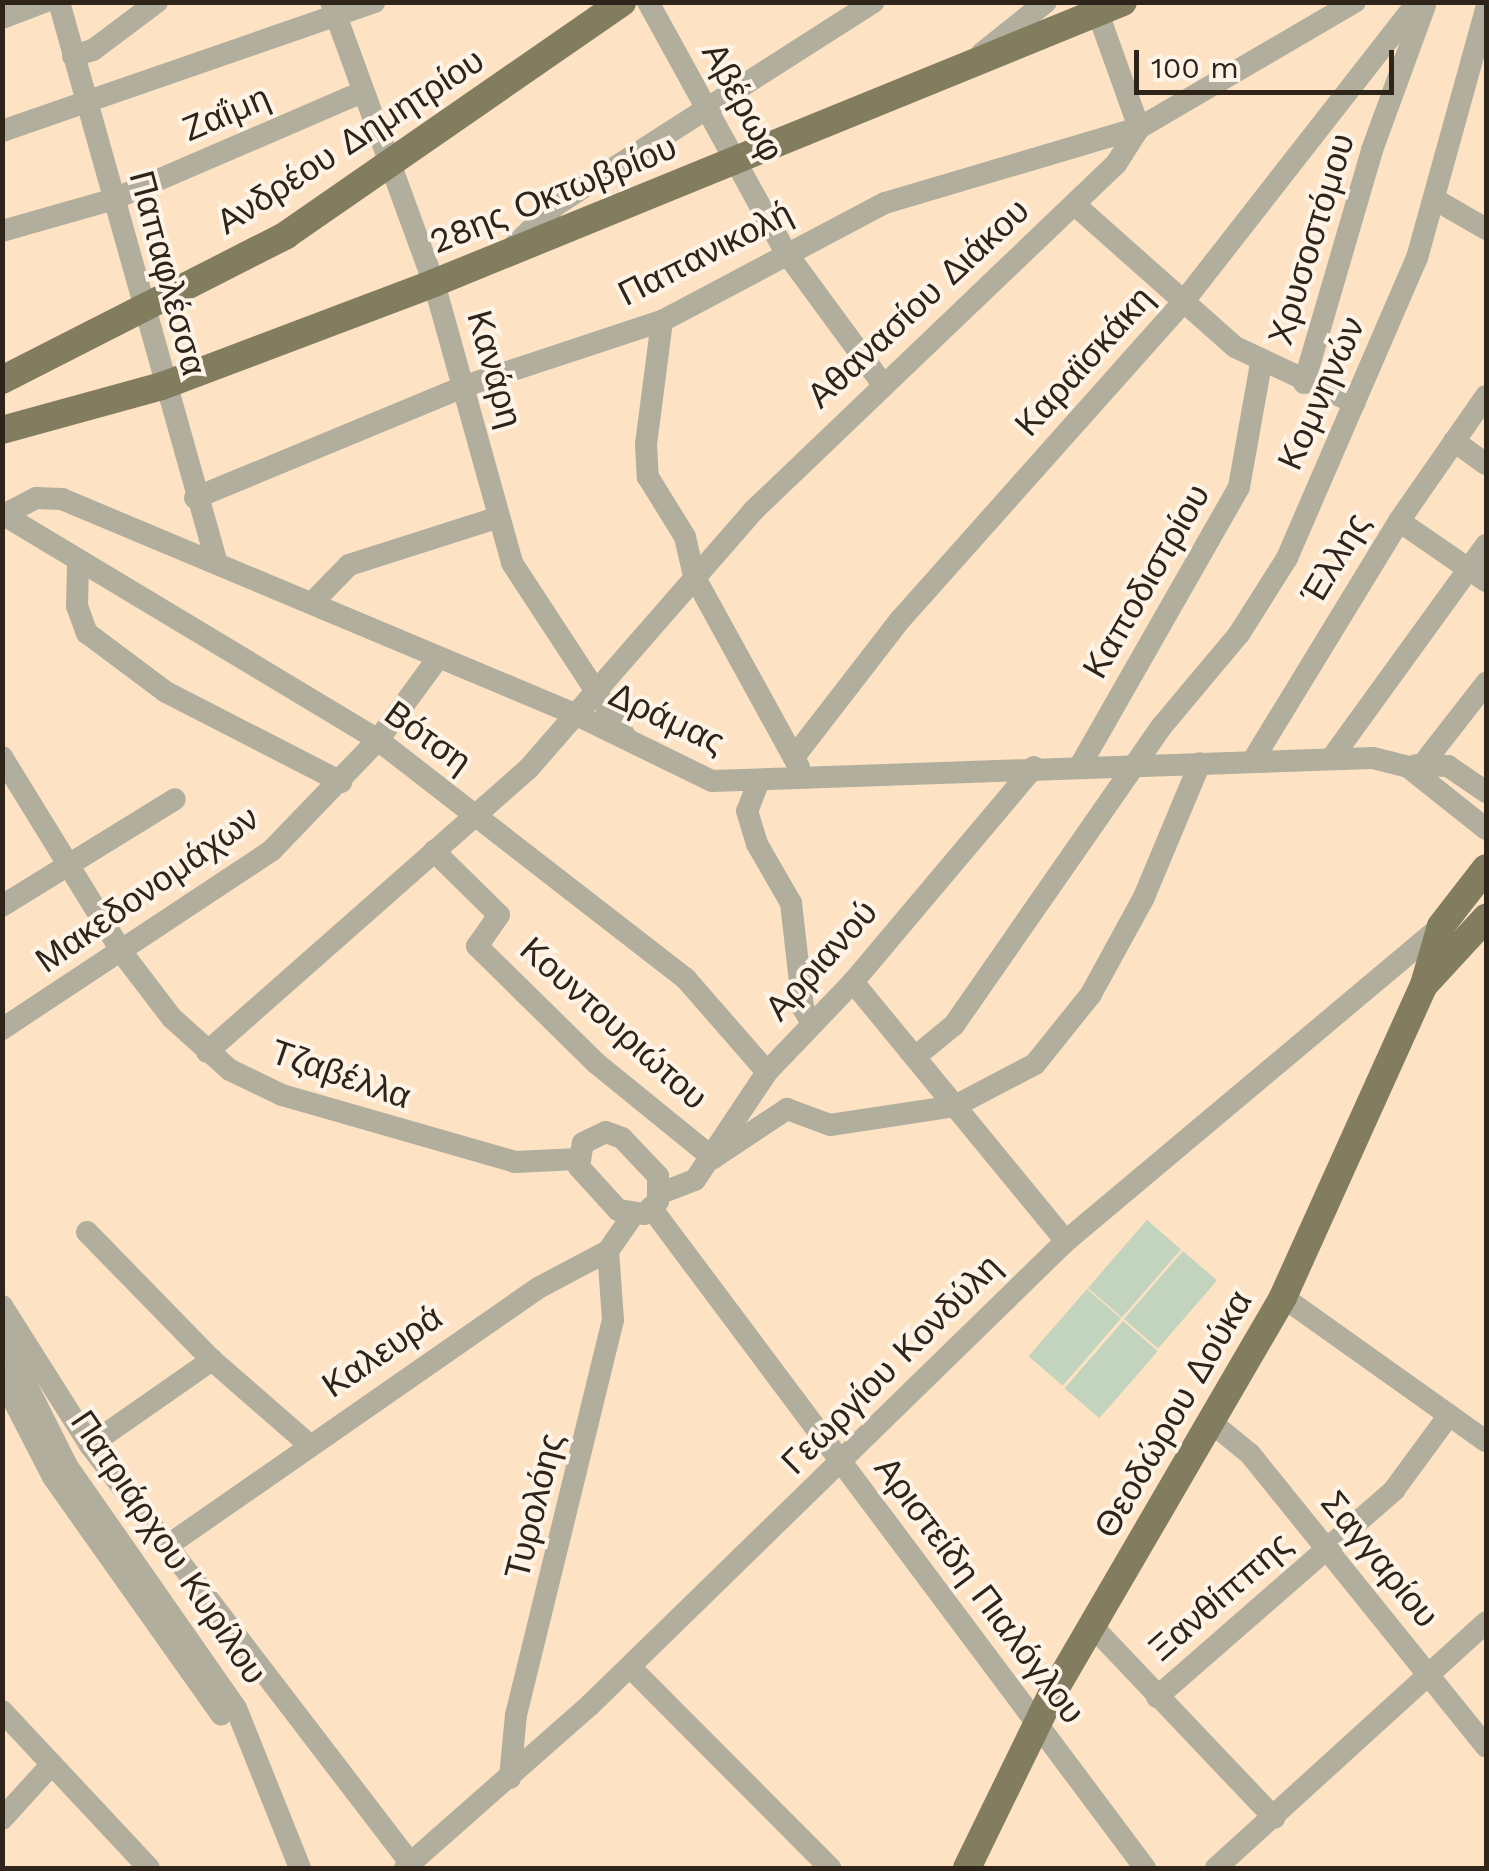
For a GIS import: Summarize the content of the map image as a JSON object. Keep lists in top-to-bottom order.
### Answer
{
  "streets": {
    "main road": ["Ανδρέου Δημητρίου", "28ης Οκτωβρίου", "Θεοδώρου Δούκα"],
    "street": [
      "Αβέρωφ",
      "Ζαΐμη",
      "Χρυσοστόμου",
      "Παπανικολή",
      "Παπαφλέσσα",
      "Αθανασίου Διάκου",
      "Καραϊσκάκη",
      "Κανάρη",
      "Κομνηνών",
      "Έλλης",
      "Καποδιστρίου",
      "Δράμας",
      "Βότση",
      "Μακεδονομάχων",
      "Αρριανού",
      "Κουντουριώτου",
      "Τζαβέλλα",
      "Καλευρά",
      "Γεωργίου Κονδύλη",
      "Τυρολόης",
      "Πατριάρχου Κυρίλου",
      "Σαγγαρίου",
      "Αριστείδη Πιαλόγλου",
      "Ξανθίππης"
    ]
  },
  "crossings": [
    ["Αβέρωφ", "28ης Οκτωβρίου"],
    ["Αβέρωφ", "Παπανικολή"],
    ["Αβέρωφ", "Αθανασίου Διάκου"],
    ["Ζαΐμη", "Παπαφλέσσα"],
    ["Ζαΐμη", "Κανάρη"],
    ["Ανδρέου Δημητρίου", "Παπαφλέσσα"],
    ["Ανδρέου Δημητρίου", "Κανάρη"],
    ["28ης Οκτωβρίου", "Παπαφλέσσα"],
    ["28ης Οκτωβρίου", "Κανάρη"],
    ["Χρυσοστόμου", "Καραϊσκάκη"],
    ["Παπανικολή", "Παπαφλέσσα"],
    ["Παπανικολή", "Αθανασίου Διάκου"],
    ["Παπανικολή", "Κανάρη"],
    ["Παπαφλέσσα", "Δράμας"],
    ["Αθανασίου Διάκου", "Κανάρη"],
    ["Αθανασίου Διάκου", "Δράμας"],
    ["Καραϊσκάκη", "Δράμας"],
    ["Κανάρη", "Δράμας"],
    ["Κομνηνών", "Δράμας"],
    ["Έλλης", "Δράμας"],
    ["Καποδιστρίου", "Δράμας"],
    ["Δράμας", "Βότση"],
    ["Δράμας", "Μακεδονομάχων"],
    ["Δράμας", "Αρριανού"],
    ["Βότση", "Μακεδονομάχων"],
    ["Βότση", "Αρριανού"],
    ["Μακεδονομάχων", "Τζαβέλλα"],
    ["Αρριανού", "Κουντουριώτου"],
    ["Αρριανού", "Τζαβέλλα"],
    ["Αρριανού", "Καλευρά"],
    ["Αρριανού", "Αριστείδη Πιαλόγλου"],
    ["Τζαβέλλα", "Καλευρά"],
    ["Τζαβέλλα", "Αριστείδη Πιαλόγλου"],
    ["Καλευρά", "Τυρολόης"],
    ["Καλευρά", "Αριστείδη Πιαλόγλου"],
    ["Γεωργίου Κονδύλη", "Θεοδώρου Δούκα"],
    ["Γεωργίου Κονδύλη", "Τυρολόης"],
    ["Γεωργίου Κονδύλη", "Αριστείδη Πιαλόγλου"],
    ["Θεοδώρου Δούκα", "Σαγγαρίου"],
    ["Θεοδώρου Δούκα", "Αριστείδη Πιαλόγλου"],
    ["Σαγγαρίου", "Ξανθίππης"]
  ],
  "scale_bar": "100 m"
}
